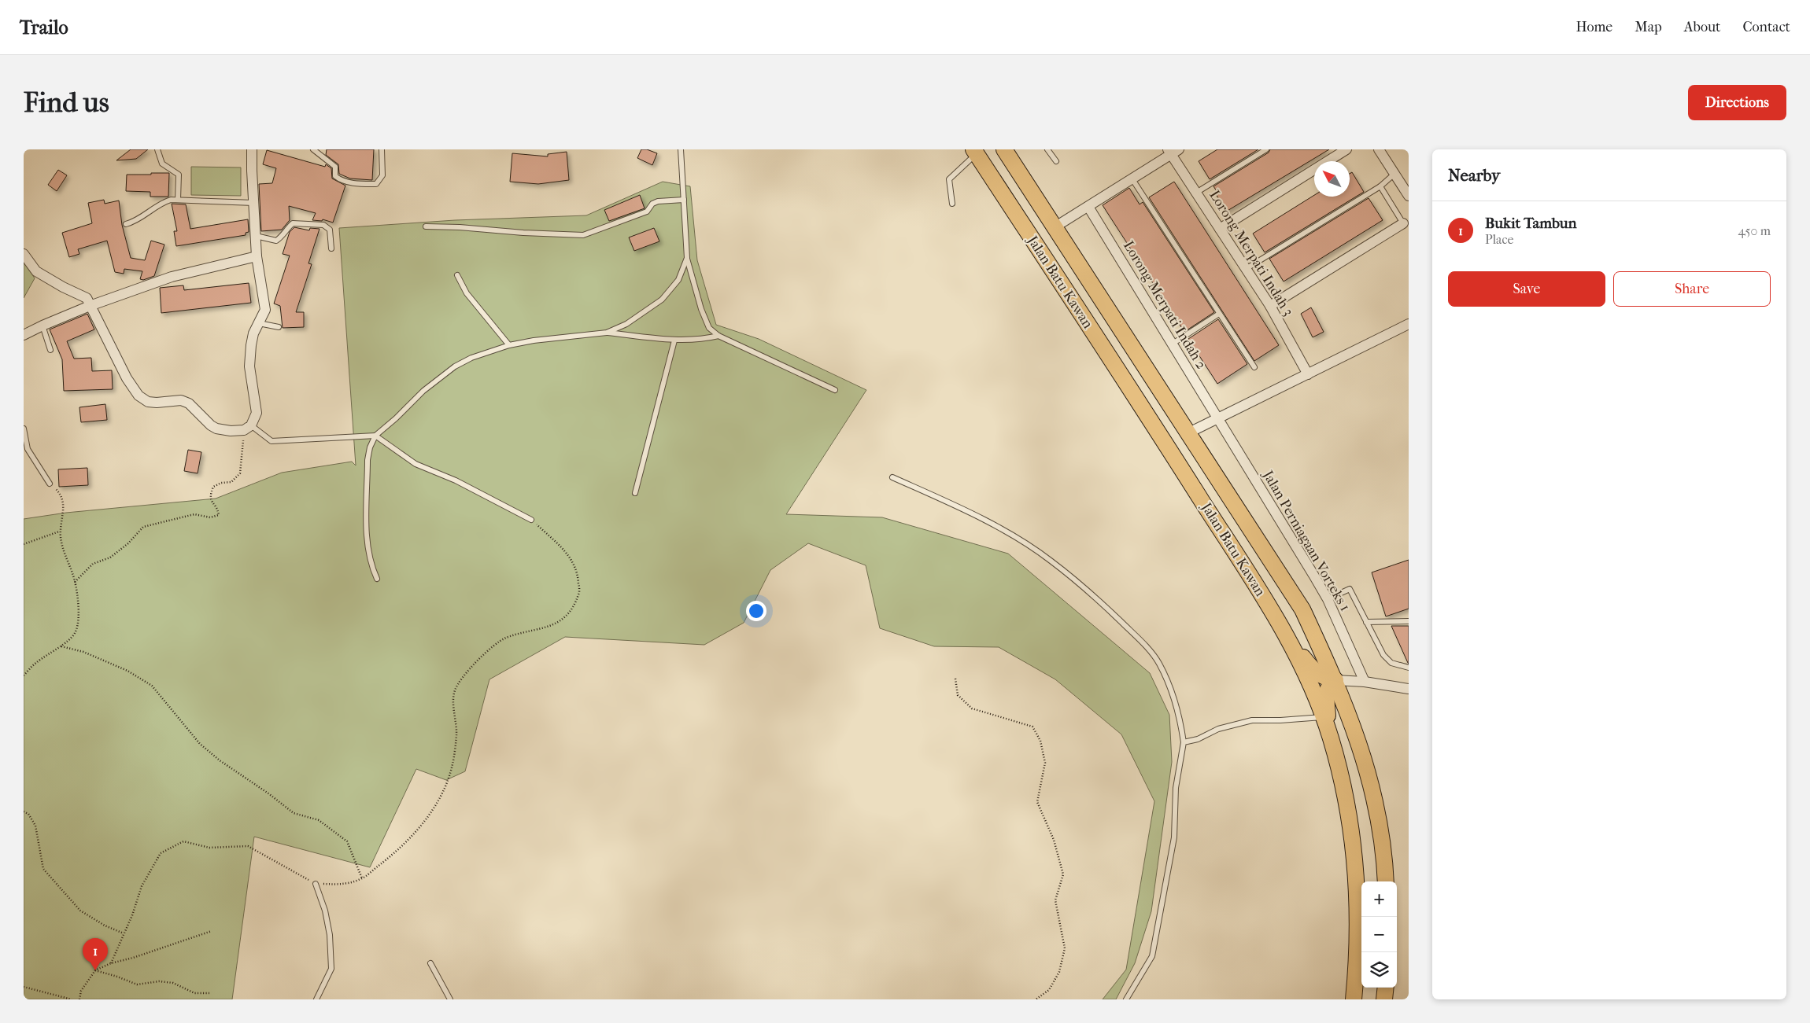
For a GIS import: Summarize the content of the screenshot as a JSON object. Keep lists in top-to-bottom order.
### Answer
{
  "streets": {
    "main road": ["Jalan Batu Kawan"],
    "street": ["Lorong Merpati Indah 3", "Lorong Merpati Indah 2", "Jalan Perniagaan Vorteks 1"]
  },
  "crossings": [
    ["Lorong Merpati Indah 2", "Jalan Perniagaan Vorteks 1"]
  ],
  "north": "top left",
  "page": {
    "header": "Trailo",
    "nav": [
      "Home",
      "Map",
      "About",
      "Contact"
    ],
    "buttons": [
      "Directions",
      ["Save", "Share"]
    ],
    "title": "Find us",
    "heading": "Nearby",
    "list": [
      {
        "mark": "1",
        "name": "Bukit Tambun",
        "note": "Place",
        "value": "450 m"
      }
    ],
    "map_buttons": ["+", "−"],
    "pins": "1"
  }
}
